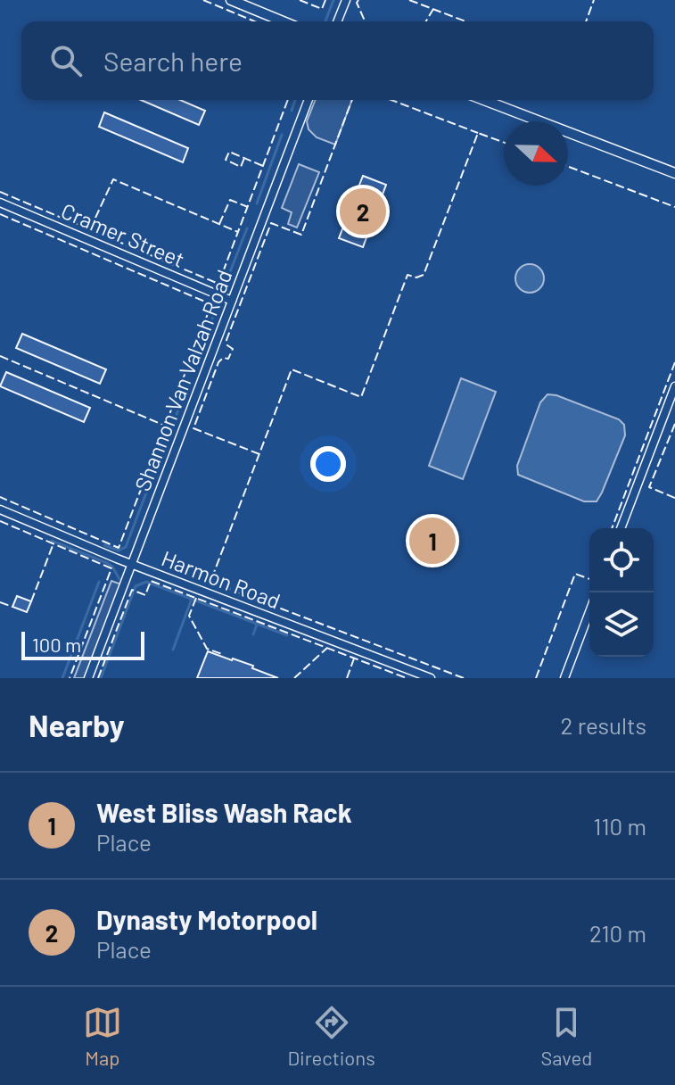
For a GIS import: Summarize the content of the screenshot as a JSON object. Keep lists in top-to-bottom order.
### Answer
{
  "streets": {
    "street": ["Cramer Street", "Shannon Van Valzah Road", "Harmon Road"]
  },
  "crossings": [
    ["Cramer Street", "Shannon Van Valzah Road"],
    ["Shannon Van Valzah Road", "Harmon Road"]
  ],
  "scale_bar": "100 m",
  "north": "right",
  "page": {
    "search": "Search here",
    "pins": ["2", "1"],
    "scale": "100 m",
    "heading": ["Nearby", "2 results"],
    "list": [
      {
        "mark": "1",
        "name": "West Bliss Wash Rack",
        "note": "Place",
        "value": "110 m"
      },
      {
        "mark": "2",
        "name": "Dynasty Motorpool",
        "note": "Place",
        "value": "210 m"
      }
    ],
    "nav": ["Map", "Directions", "Saved"]
  }
}
